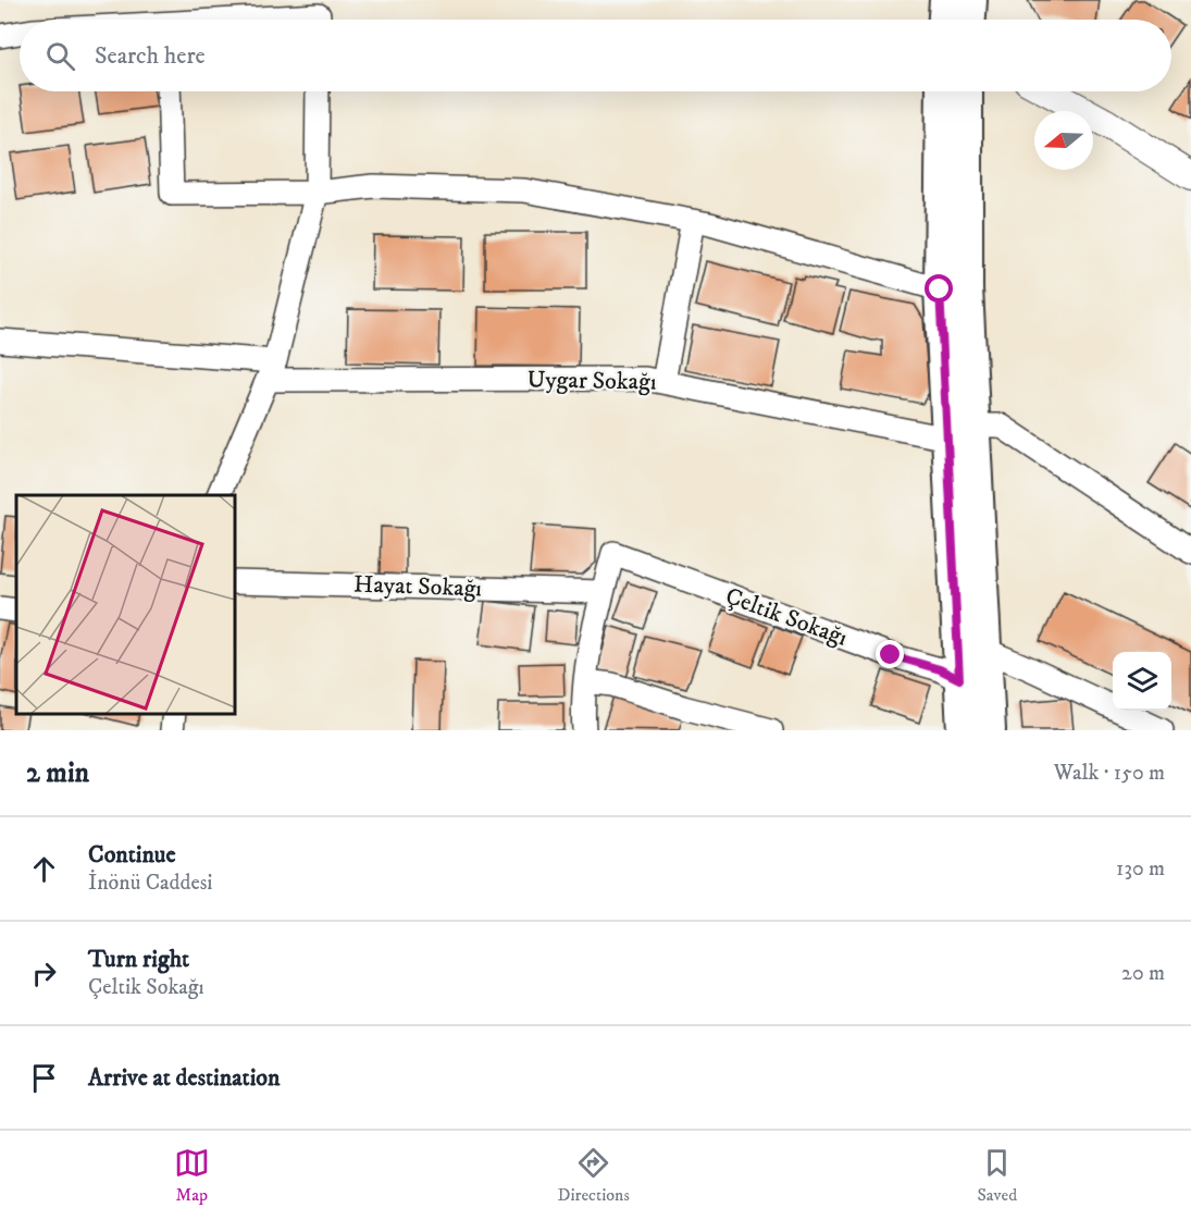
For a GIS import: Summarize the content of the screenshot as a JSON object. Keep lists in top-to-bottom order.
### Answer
{
  "streets": {
    "street": ["Uygar Sokağı", "Hayat Sokağı", "Çeltik Sokağı"]
  },
  "crossings": [
    ["Hayat Sokağı", "Çeltik Sokağı"]
  ],
  "north": "left",
  "page": {
    "search": "Search here",
    "heading": ["2 min", "Walk · 150 m"],
    "list": [
      ["Continue", "İnönü Caddesi", "130 m"],
      ["Turn right", "Çeltik Sokağı", "20 m"],
      "Arrive at destination"
    ],
    "nav": ["Map", "Directions", "Saved"]
  }
}
